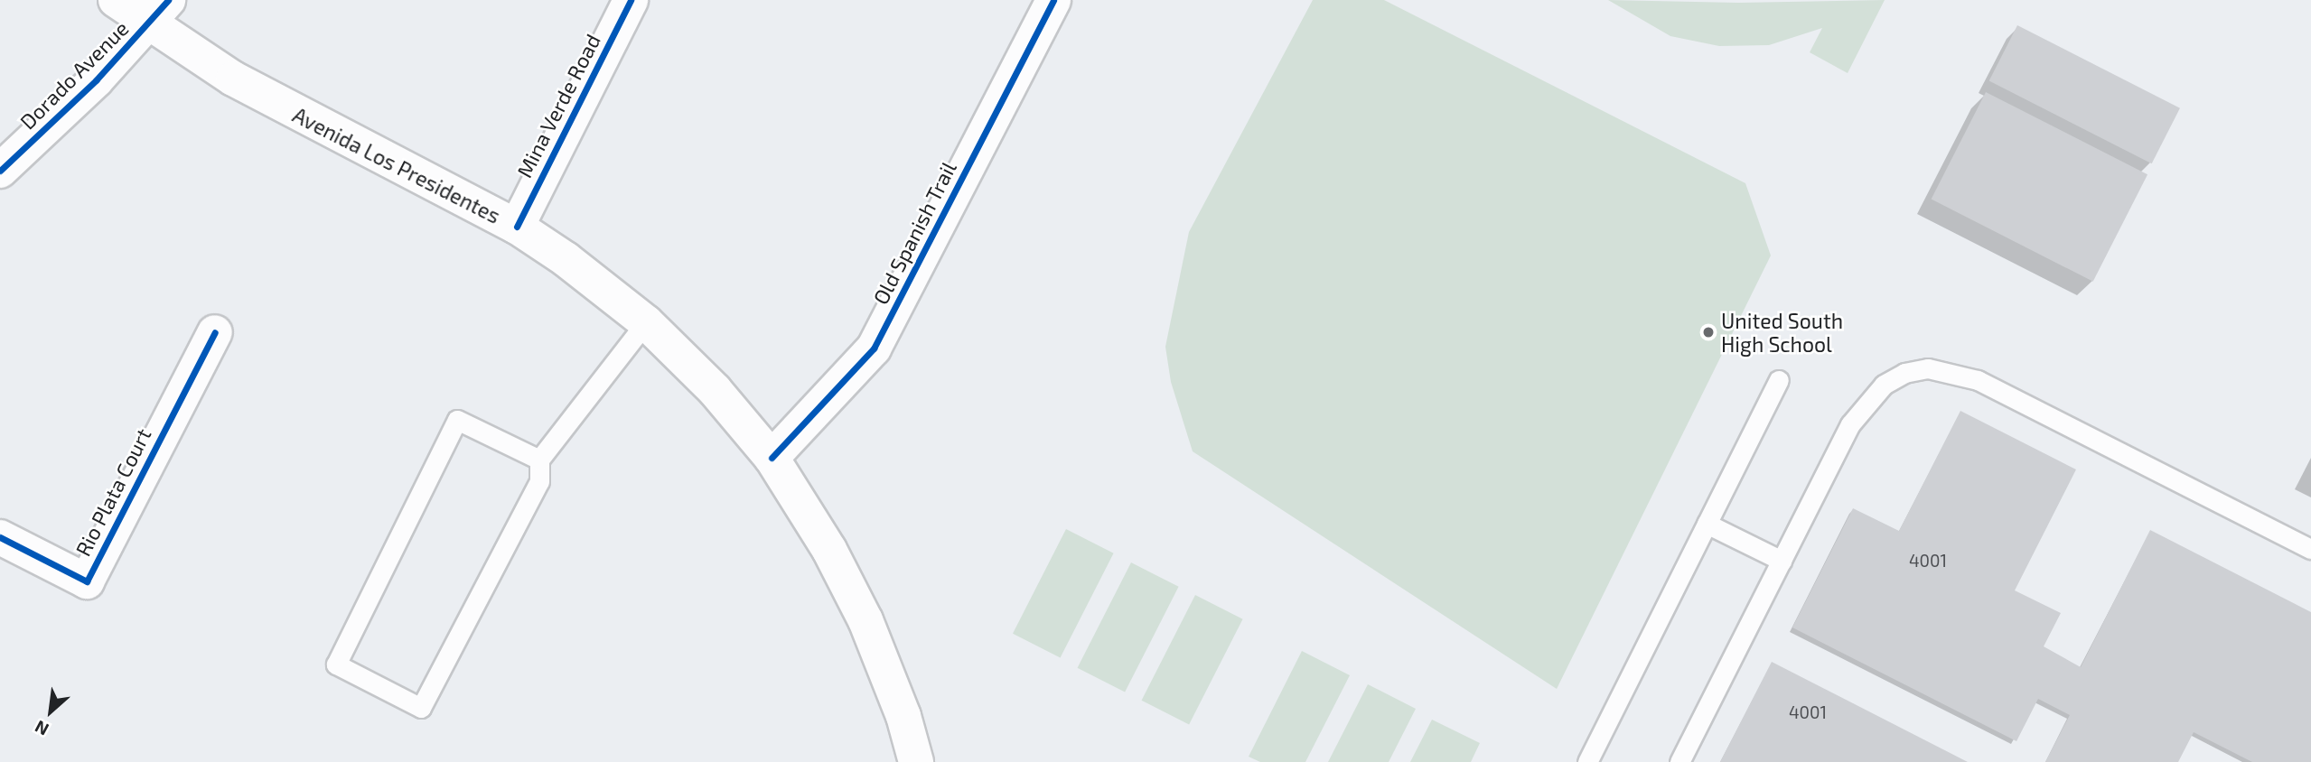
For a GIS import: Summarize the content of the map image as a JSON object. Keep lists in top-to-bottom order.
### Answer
{
  "streets": {
    "street": [
      "Dorado Avenue",
      "Mina Verde Road",
      "Avenida Los Presidentes",
      "Old Spanish Trail",
      "Rio Plata Court"
    ]
  },
  "crossings": [
    ["Dorado Avenue", "Avenida Los Presidentes"],
    ["Mina Verde Road", "Avenida Los Presidentes"],
    ["Avenida Los Presidentes", "Old Spanish Trail"]
  ],
  "places": ["United South High School"],
  "house_numbers": ["4001", "4001"],
  "north": "bottom left"
}
